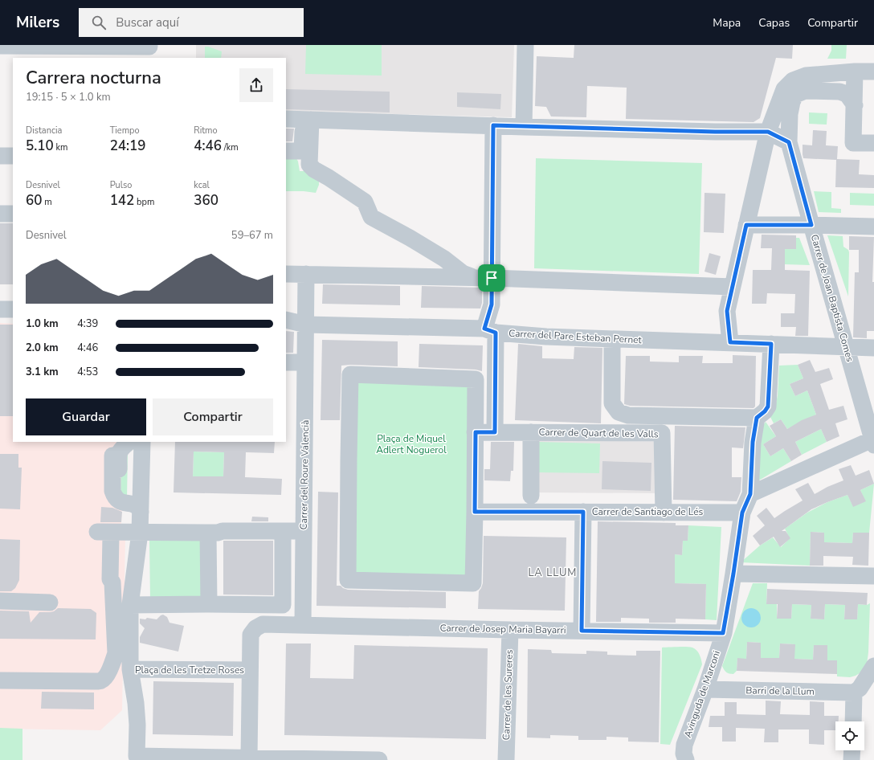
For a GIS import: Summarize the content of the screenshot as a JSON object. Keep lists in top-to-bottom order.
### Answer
{
  "streets": {
    "street": [
      "Carrer de Joan Baptista Comes",
      "Carrer del Pare Esteban Pernet",
      "Carrer de Quart de les Valls",
      "Carrer del Roure Valencià",
      "Carrer de Santiago de Lés",
      "Carrer de Josep Maria Bayarri",
      "Plaça de les Tretze Roses",
      "Barri de la Llum",
      "Avinguda de Marconi",
      "Carrer de les Sureres"
    ]
  },
  "crossings": [
    ["Carrer de Joan Baptista Comes", "Carrer del Pare Esteban Pernet"],
    ["Carrer del Pare Esteban Pernet", "Carrer de Quart de les Valls"],
    ["Carrer del Pare Esteban Pernet", "Carrer del Roure Valencià"],
    ["Carrer de Quart de les Valls", "Carrer de Santiago de Lés"],
    ["Carrer de Quart de les Valls", "Avinguda de Marconi"],
    ["Carrer del Roure Valencià", "Carrer de Josep Maria Bayarri"],
    ["Carrer de Santiago de Lés", "Avinguda de Marconi"],
    ["Carrer de Josep Maria Bayarri", "Plaça de les Tretze Roses"],
    ["Carrer de Josep Maria Bayarri", "Avinguda de Marconi"],
    ["Carrer de Josep Maria Bayarri", "Carrer de les Sureres"],
    ["Barri de la Llum", "Avinguda de Marconi"]
  ],
  "districts": ["LA LLUM"],
  "parks": ["Plaça de Miquel Adlert Noguerol"],
  "page": {
    "header": "Milers",
    "search": "Buscar aquí",
    "nav": ["Mapa", "Capas", "Compartir"],
    "heading": ["Carrera nocturna", "19:15 · 5 × 1.0 km"],
    "stats": [
      ["Distancia", "5.10 km"],
      ["Tiempo", "24:19"],
      ["Ritmo", "4:46 /km"],
      ["Desnivel", "60 m"],
      ["Pulso", "142 bpm"],
      ["kcal", "360"]
    ],
    "chart": ["Desnivel", "59–67 m"],
    "list": [
      {
        "name": "1.0 km",
        "note": "4:39"
      },
      {
        "name": "2.0 km",
        "note": "4:46"
      },
      {
        "name": "3.1 km",
        "note": "4:53"
      }
    ],
    "buttons": ["Guardar", "Compartir"]
  }
}
